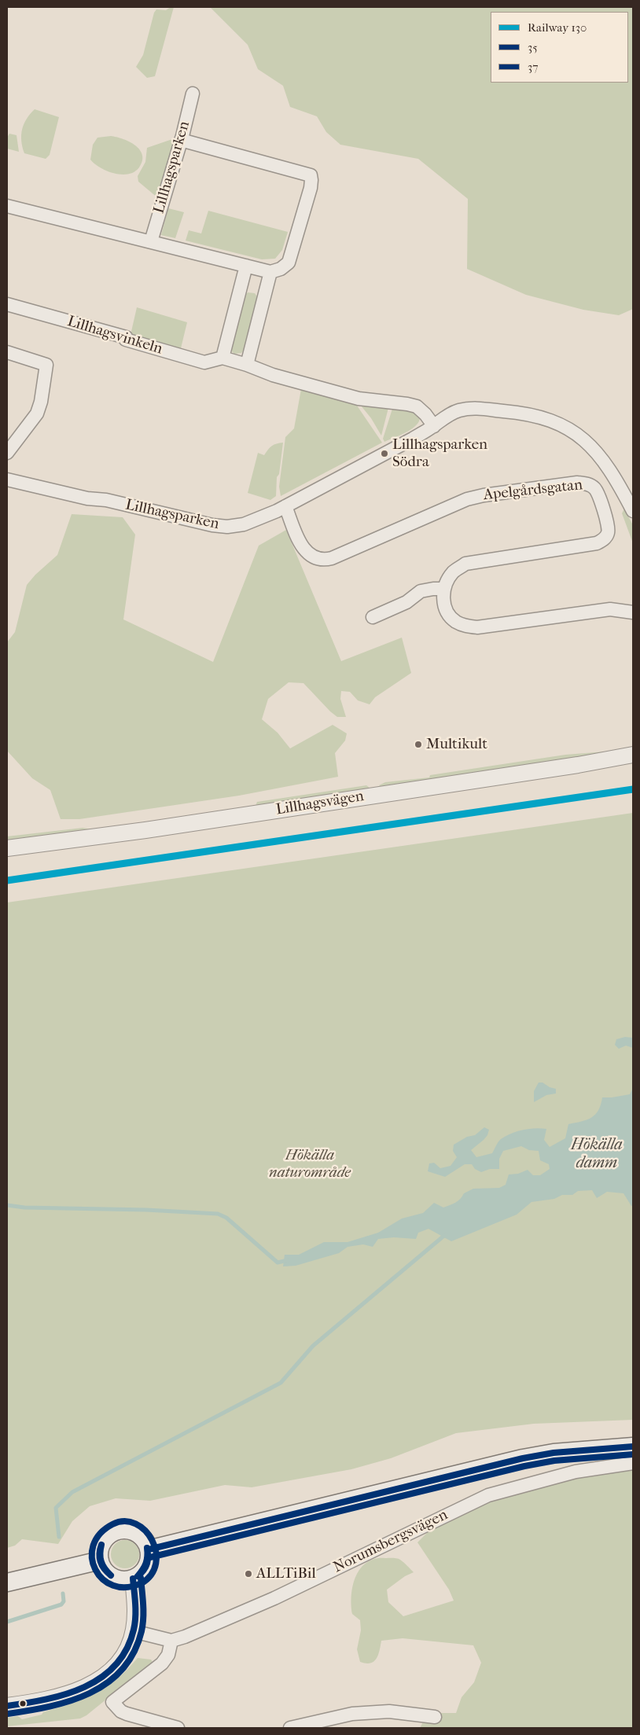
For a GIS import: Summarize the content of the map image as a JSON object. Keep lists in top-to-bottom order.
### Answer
{
  "streets": {
    "street": [
      "Lillhagsparken",
      "Lillhagsvinkeln",
      "Apelgårdsgatan",
      "Lillhagsvägen",
      "Norumsbergsvägen"
    ]
  },
  "crossings": [
    ["Lillhagsparken", "Apelgårdsgatan"]
  ],
  "water": ["Hökälla damm"],
  "parks": ["Hökälla naturområde"],
  "places": ["Lillhagsparken Södra", "Multikult", "ALLTiBil"],
  "lines": ["rail line 130", "transit line 35", "transit line 37"],
  "legend": ["Railway 130", "35", "37"]
}
